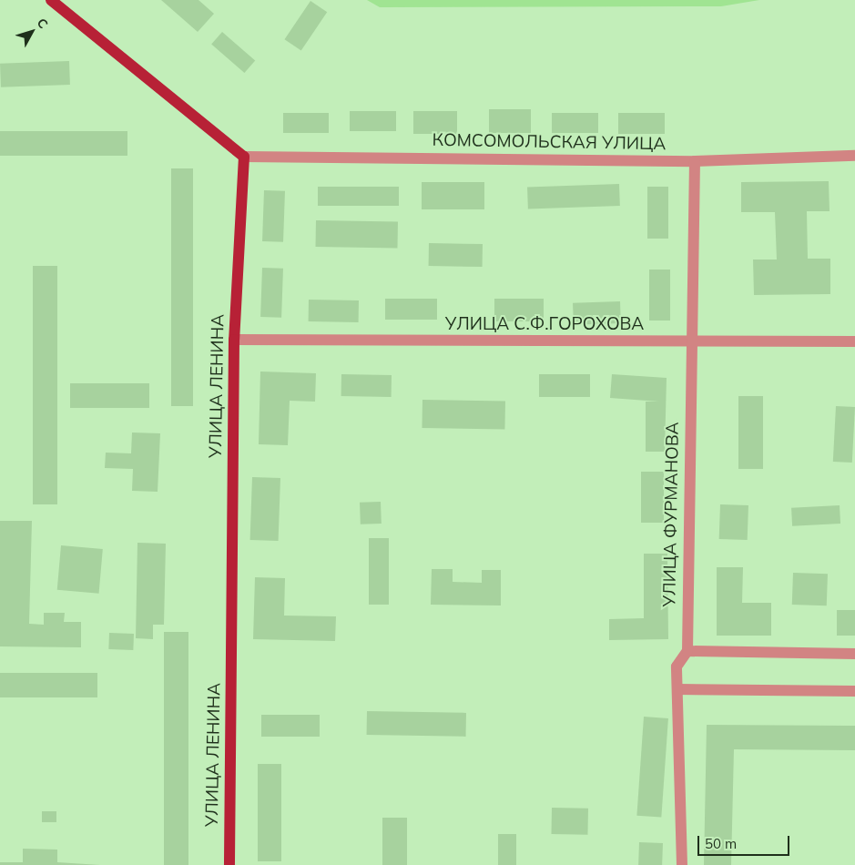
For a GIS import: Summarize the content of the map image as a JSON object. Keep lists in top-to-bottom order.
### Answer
{
  "streets": {
    "main road": ["УЛИЦА ЛЕНИНА"],
    "street": ["КОМСОМОЛЬСКАЯ УЛИЦА", "УЛИЦА С.Ф.ГОРОХОВА", "УЛИЦА ФУРМАНОВА"]
  },
  "crossings": [
    ["КОМСОМОЛЬСКАЯ УЛИЦА", "УЛИЦА ЛЕНИНА"],
    ["КОМСОМОЛЬСКАЯ УЛИЦА", "УЛИЦА ФУРМАНОВА"],
    ["УЛИЦА С.Ф.ГОРОХОВА", "УЛИЦА ЛЕНИНА"],
    ["УЛИЦА С.Ф.ГОРОХОВА", "УЛИЦА ФУРМАНОВА"]
  ],
  "scale_bar": "50 m",
  "north": "top right"
}
